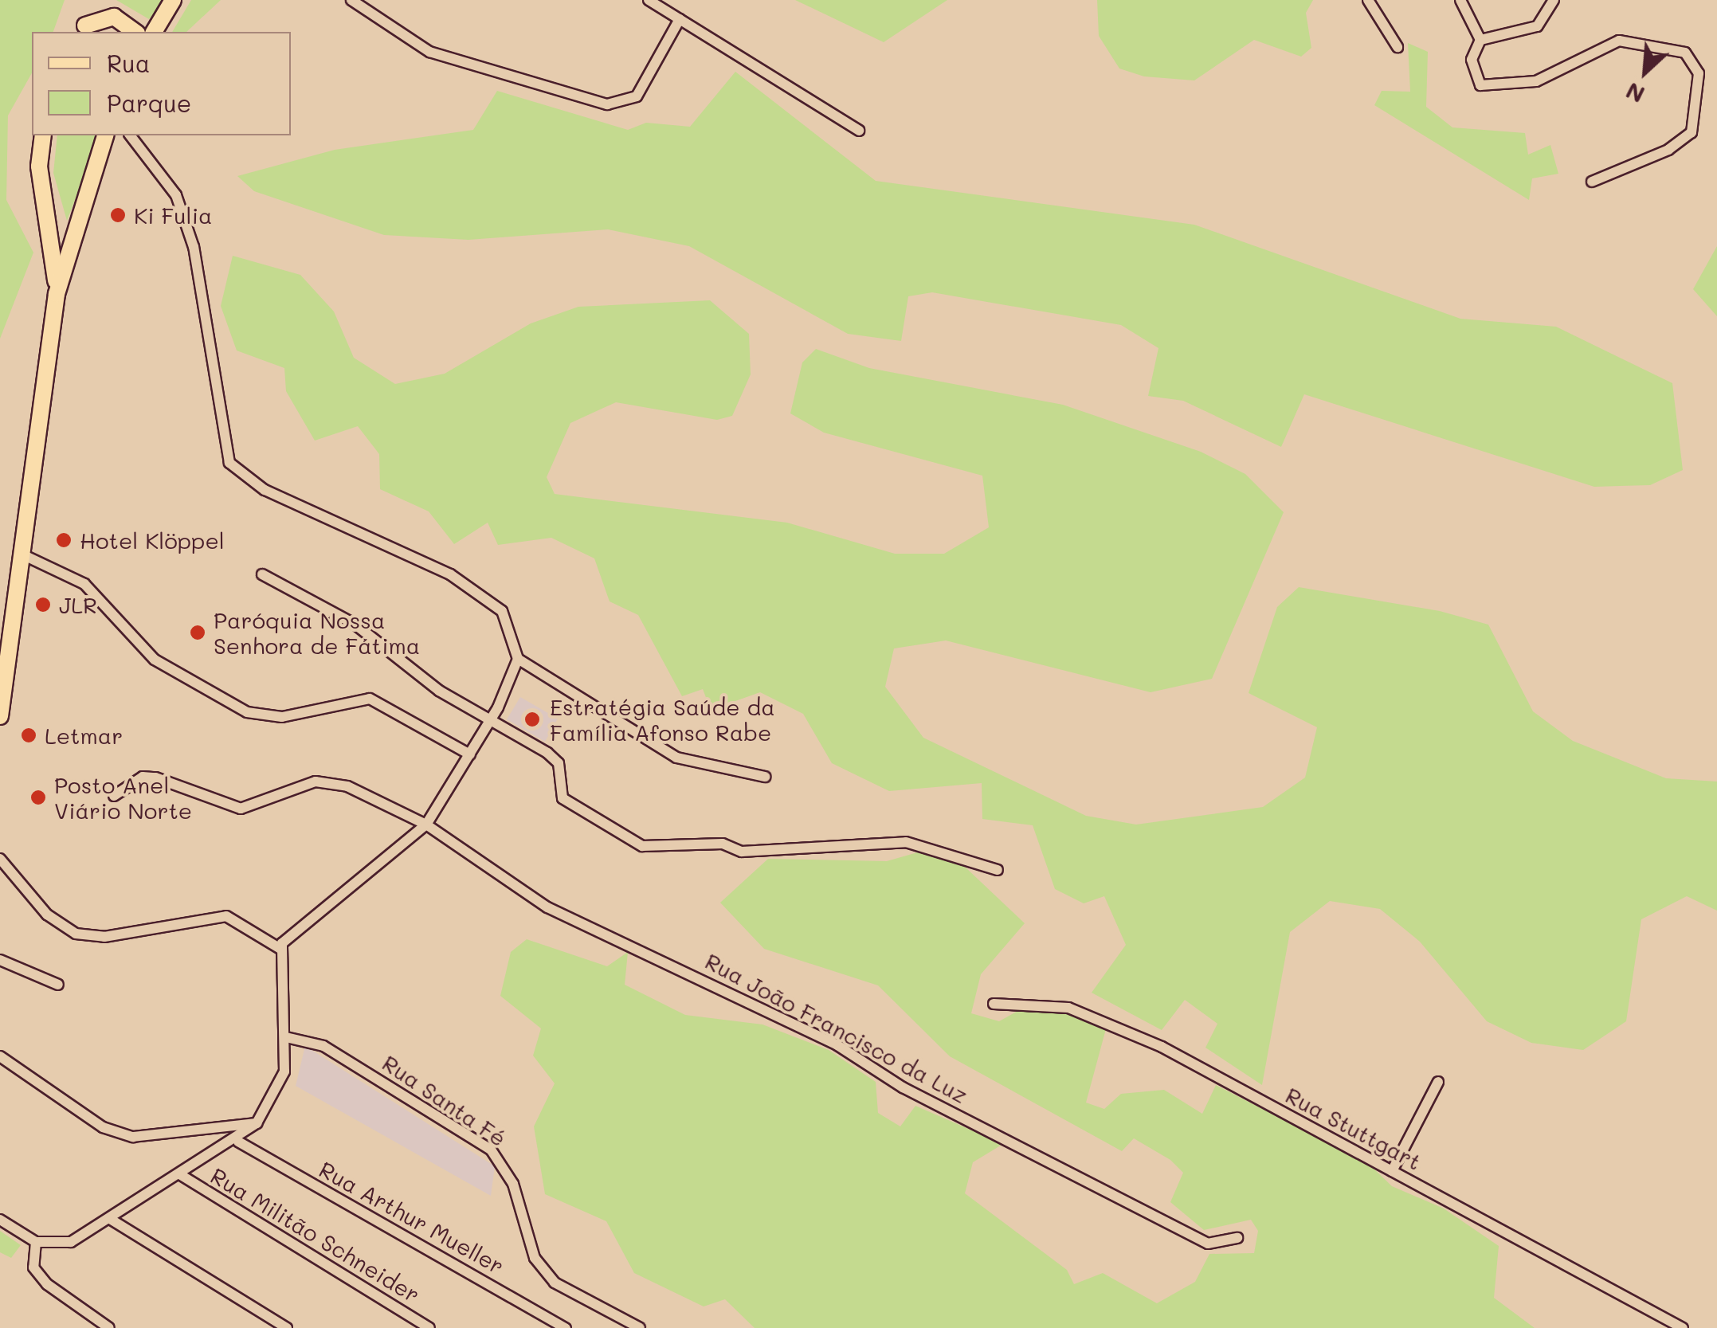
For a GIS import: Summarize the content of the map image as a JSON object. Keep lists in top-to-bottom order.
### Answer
{
  "streets": {
    "street": [
      "Rua João Francisco da Luz",
      "Rua Santa Fé",
      "Rua Stuttgart",
      "Rua Arthur Mueller",
      "Rua Militão Schneider"
    ]
  },
  "places": [
    "Ki Fulia",
    "Hotel Klöppel",
    "JLR",
    "Paróquia Nossa Senhora de Fátima",
    "Estratégia Saúde da Família Afonso Rabe",
    "Letmar",
    "Posto Anel Viário Norte"
  ],
  "legend": ["Rua", "Parque"],
  "north": "bottom left"
}
